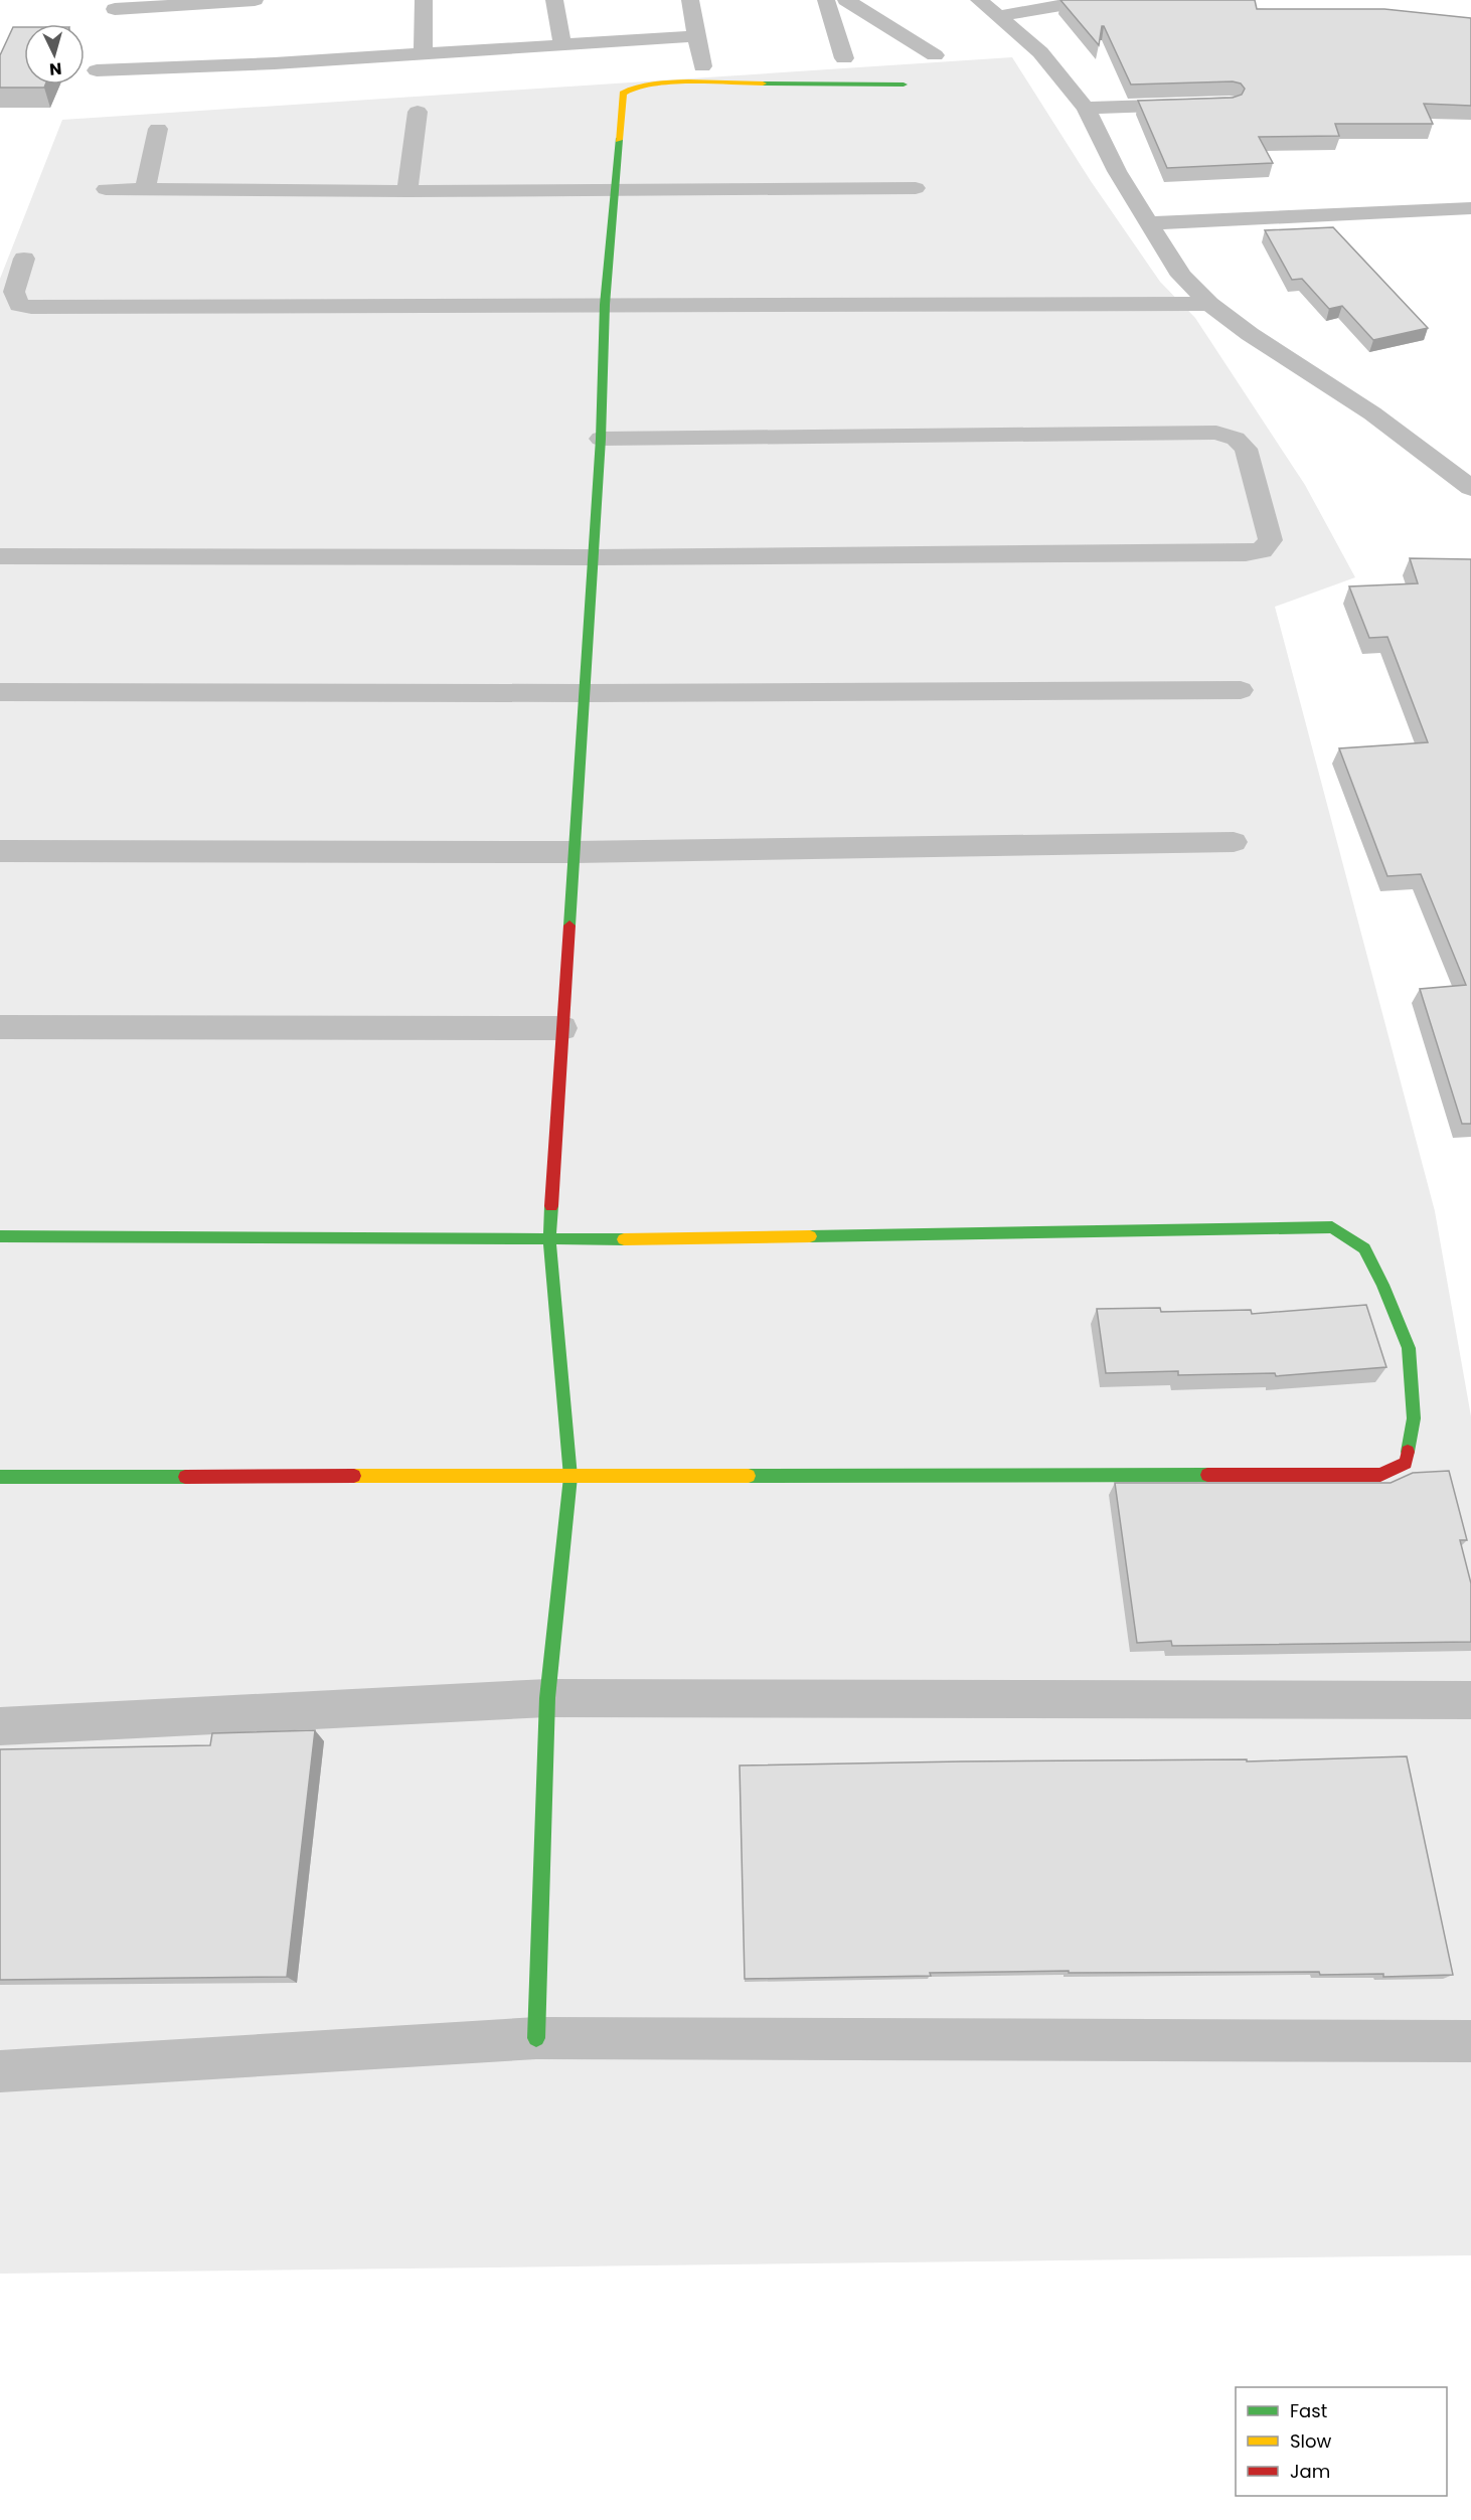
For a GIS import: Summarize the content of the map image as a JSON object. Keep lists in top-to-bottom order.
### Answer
{
  "legend": ["Fast", "Slow", "Jam"],
  "north": "bottom"
}
